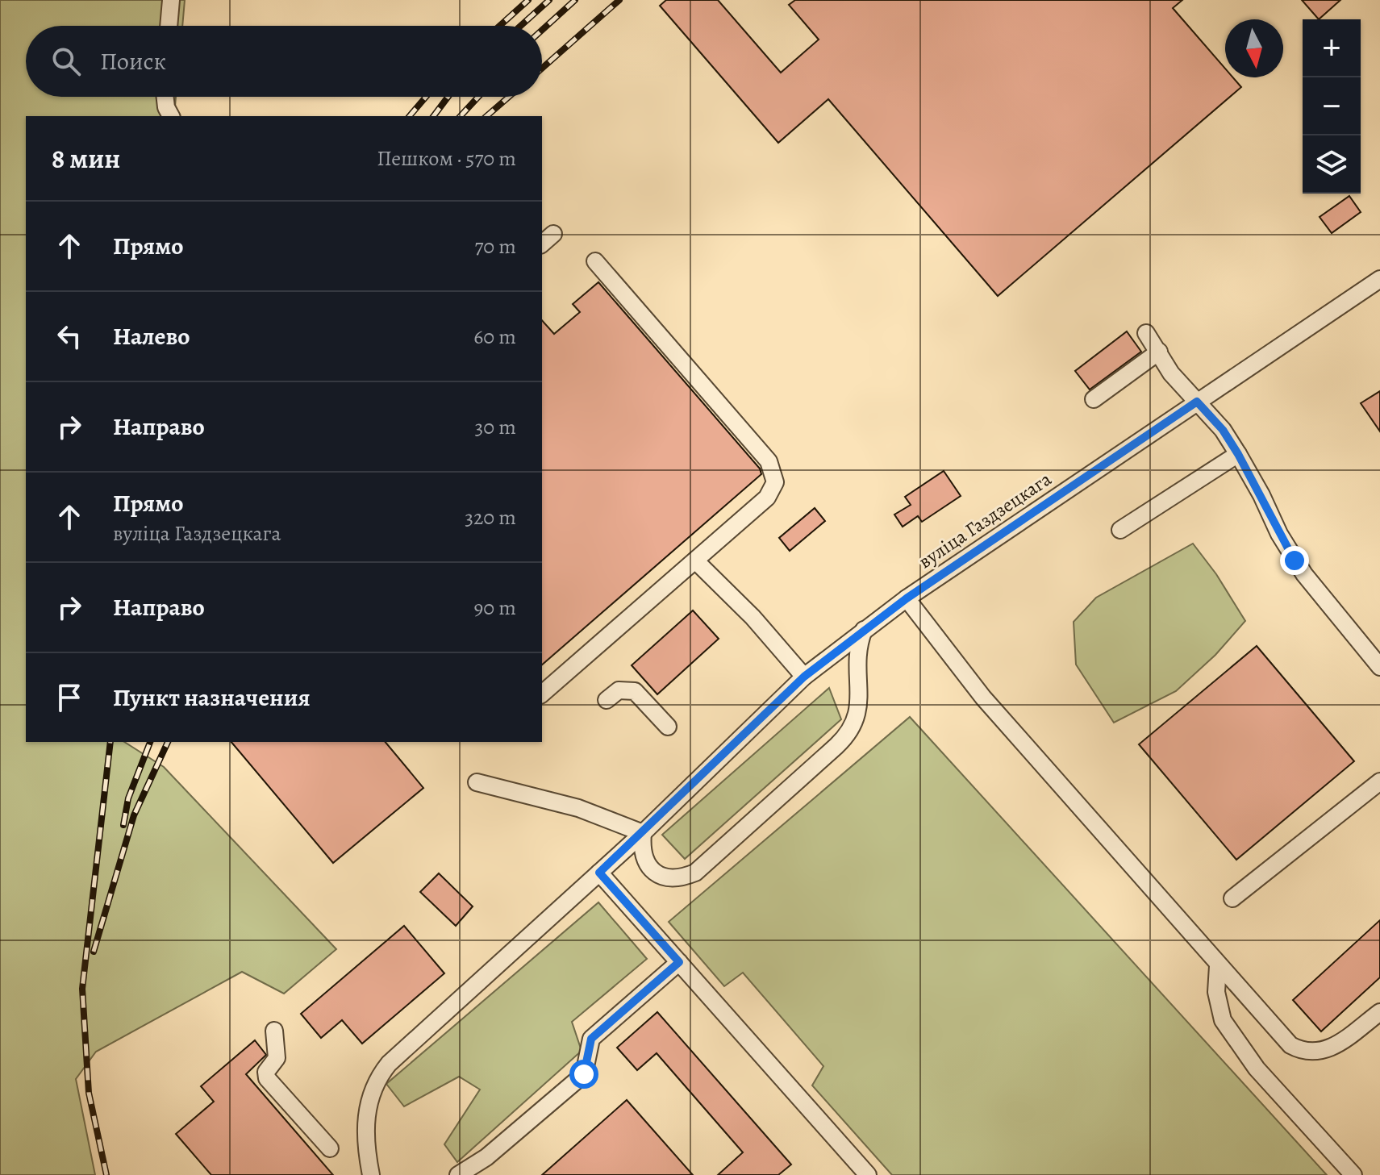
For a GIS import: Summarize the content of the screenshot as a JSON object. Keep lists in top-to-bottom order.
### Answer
{
  "streets": {
    "street": ["вуліца Газдзецкага"]
  },
  "north": "bottom",
  "page": {
    "map_buttons": ["+", "−"],
    "search": "Поиск",
    "heading": ["8 мин", "Пешком · 570 m"],
    "list": [
      ["Прямо", "70 m"],
      ["Налево", "60 m"],
      ["Направо", "30 m"],
      ["Прямо", "вуліца Газдзецкага", "320 m"],
      ["Направо", "90 m"],
      "Пункт назначения"
    ]
  }
}
